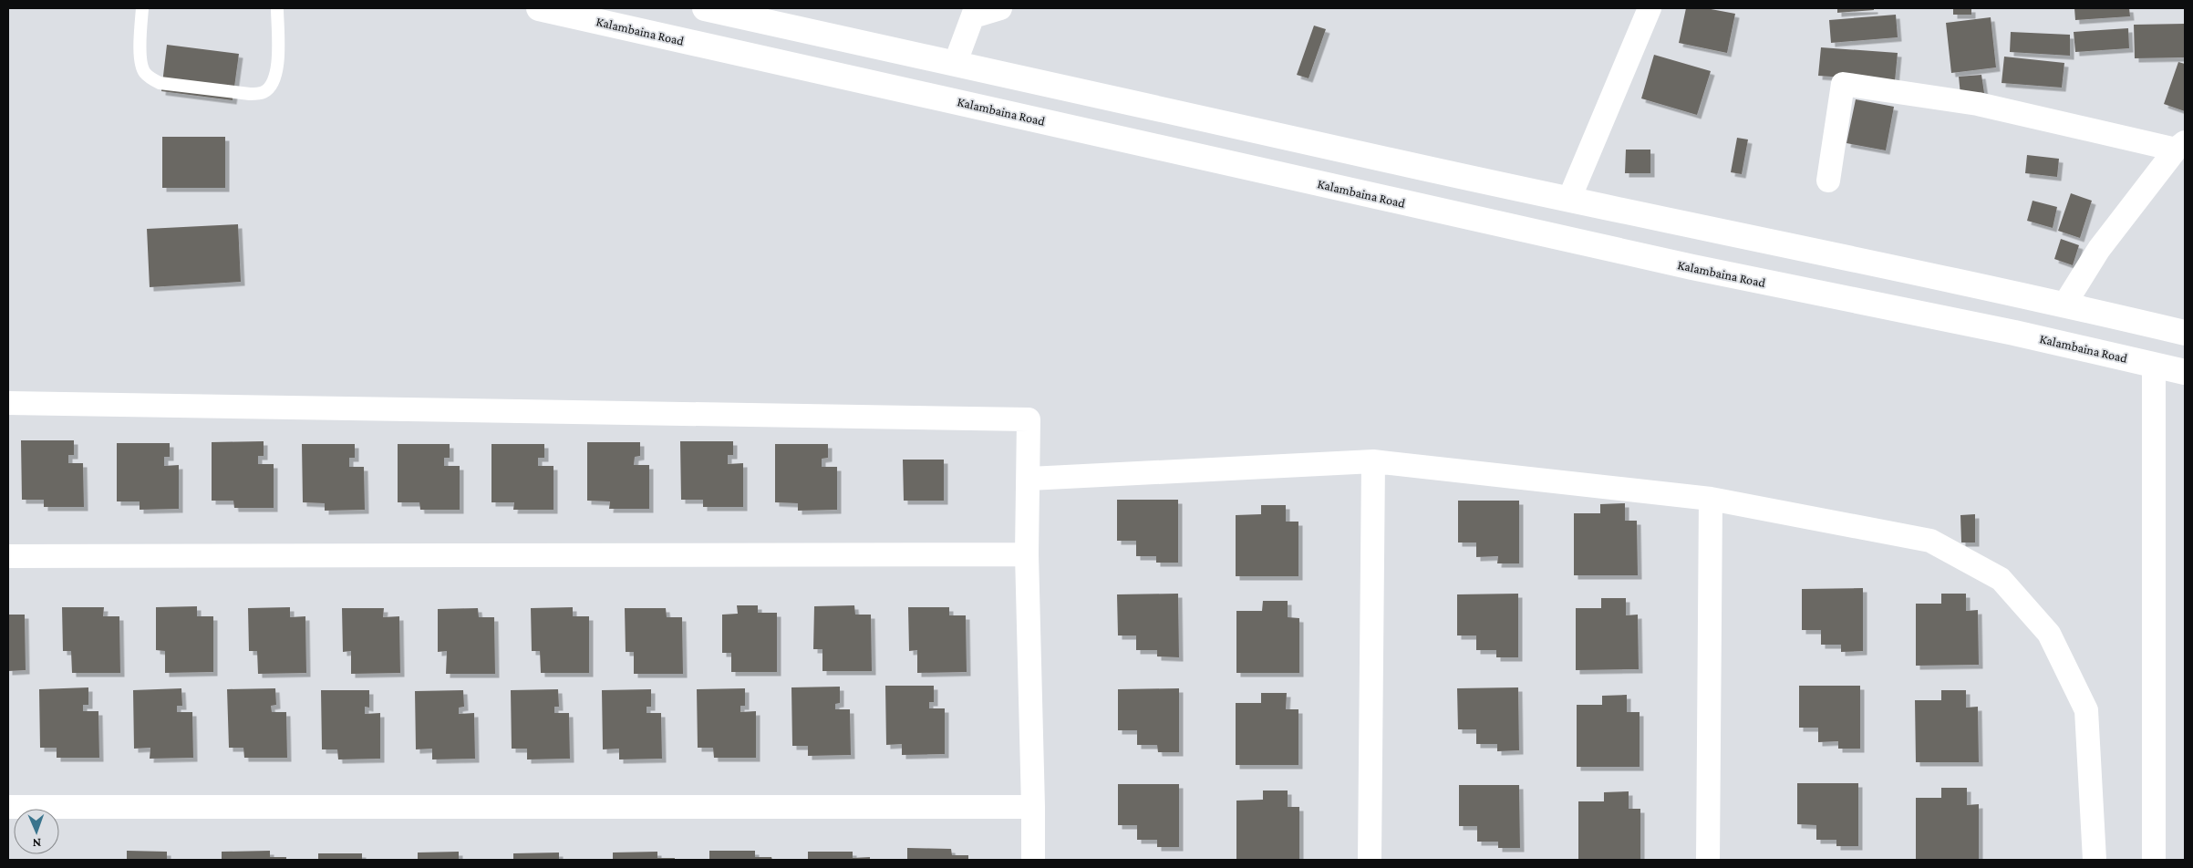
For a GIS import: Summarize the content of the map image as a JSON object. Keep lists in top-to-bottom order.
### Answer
{
  "streets": {
    "main road": ["Kalambaina Road"]
  },
  "north": "bottom"
}
